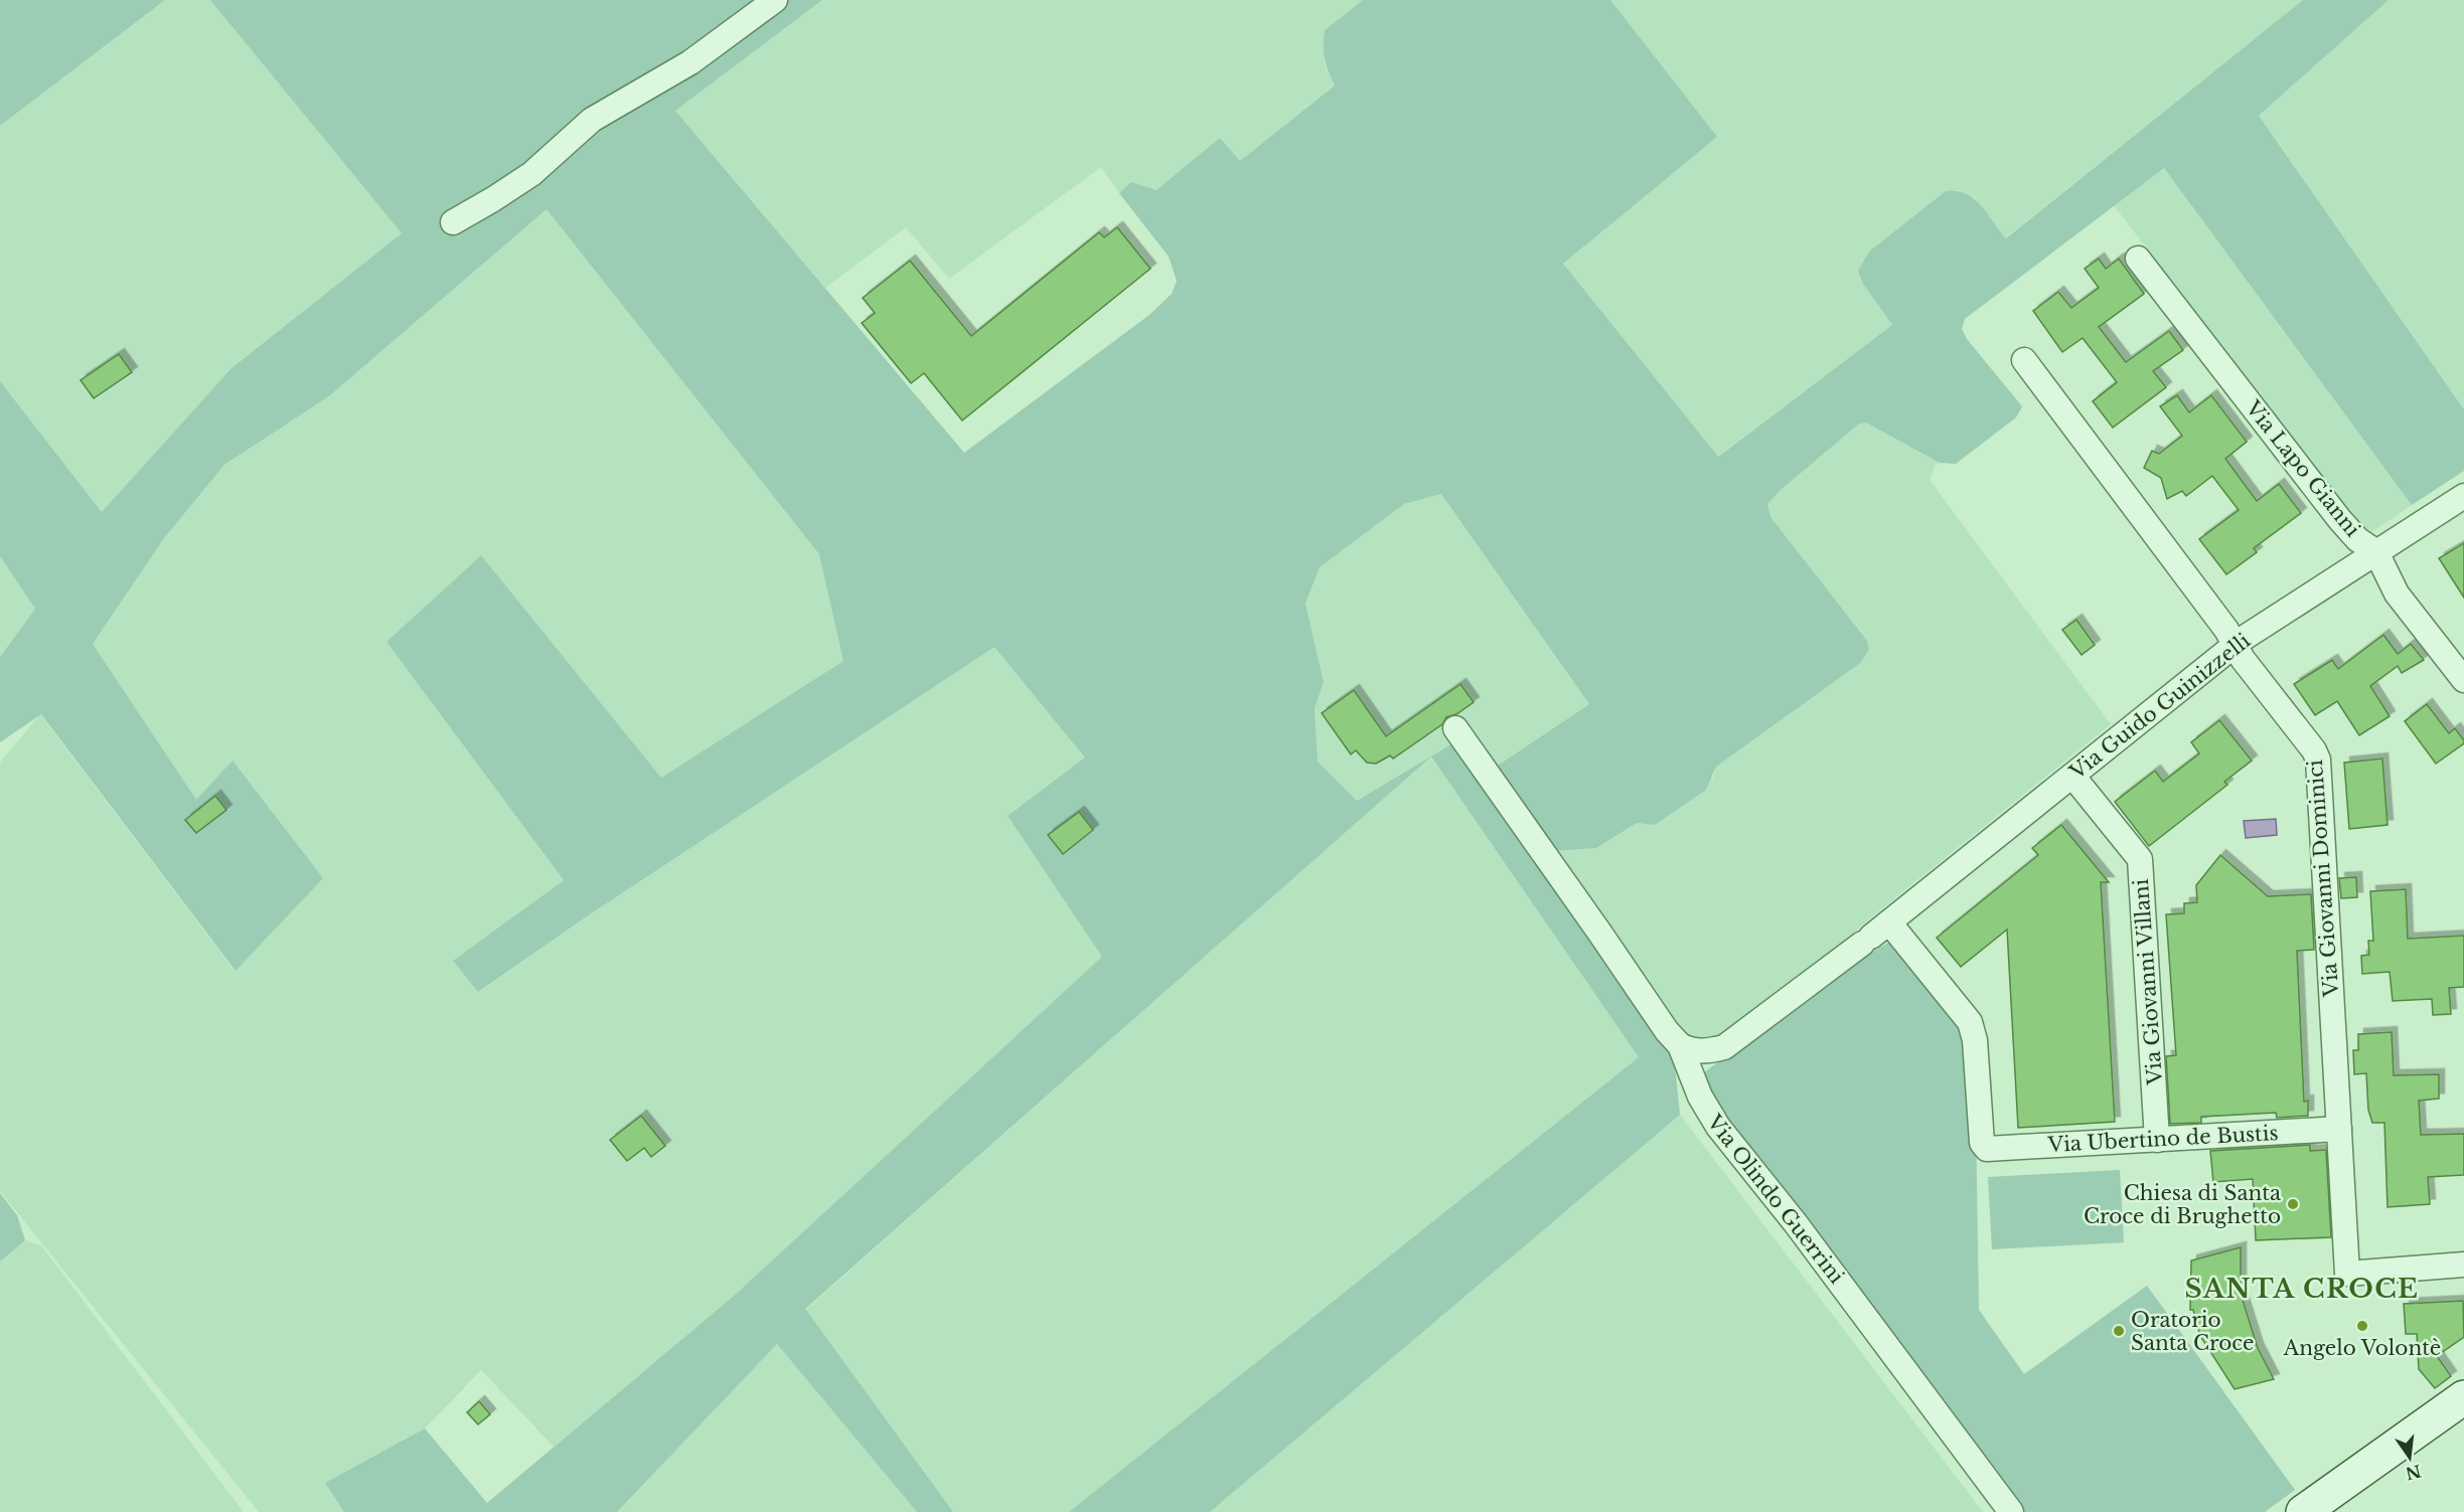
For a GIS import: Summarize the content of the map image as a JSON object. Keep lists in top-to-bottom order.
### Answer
{
  "streets": {
    "street": [
      "Via Lapo Gianni",
      "Via Guido Guinizzelli",
      "Via Giovanni Dominici",
      "Via Giovanni Villani",
      "Via Ubertino de Bustis",
      "Via Olindo Guerrini"
    ]
  },
  "crossings": [
    ["Via Lapo Gianni", "Via Guido Guinizzelli"],
    ["Via Guido Guinizzelli", "Via Giovanni Dominici"],
    ["Via Guido Guinizzelli", "Via Giovanni Villani"],
    ["Via Guido Guinizzelli", "Via Ubertino de Bustis"],
    ["Via Guido Guinizzelli", "Via Olindo Guerrini"],
    ["Via Giovanni Dominici", "Via Ubertino de Bustis"],
    ["Via Giovanni Villani", "Via Ubertino de Bustis"]
  ],
  "districts": ["SANTA CROCE"],
  "places": ["Chiesa di Santa Croce di Brughetto", "Angelo Volontè", "Oratorio Santa Croce"],
  "north": "bottom"
}
